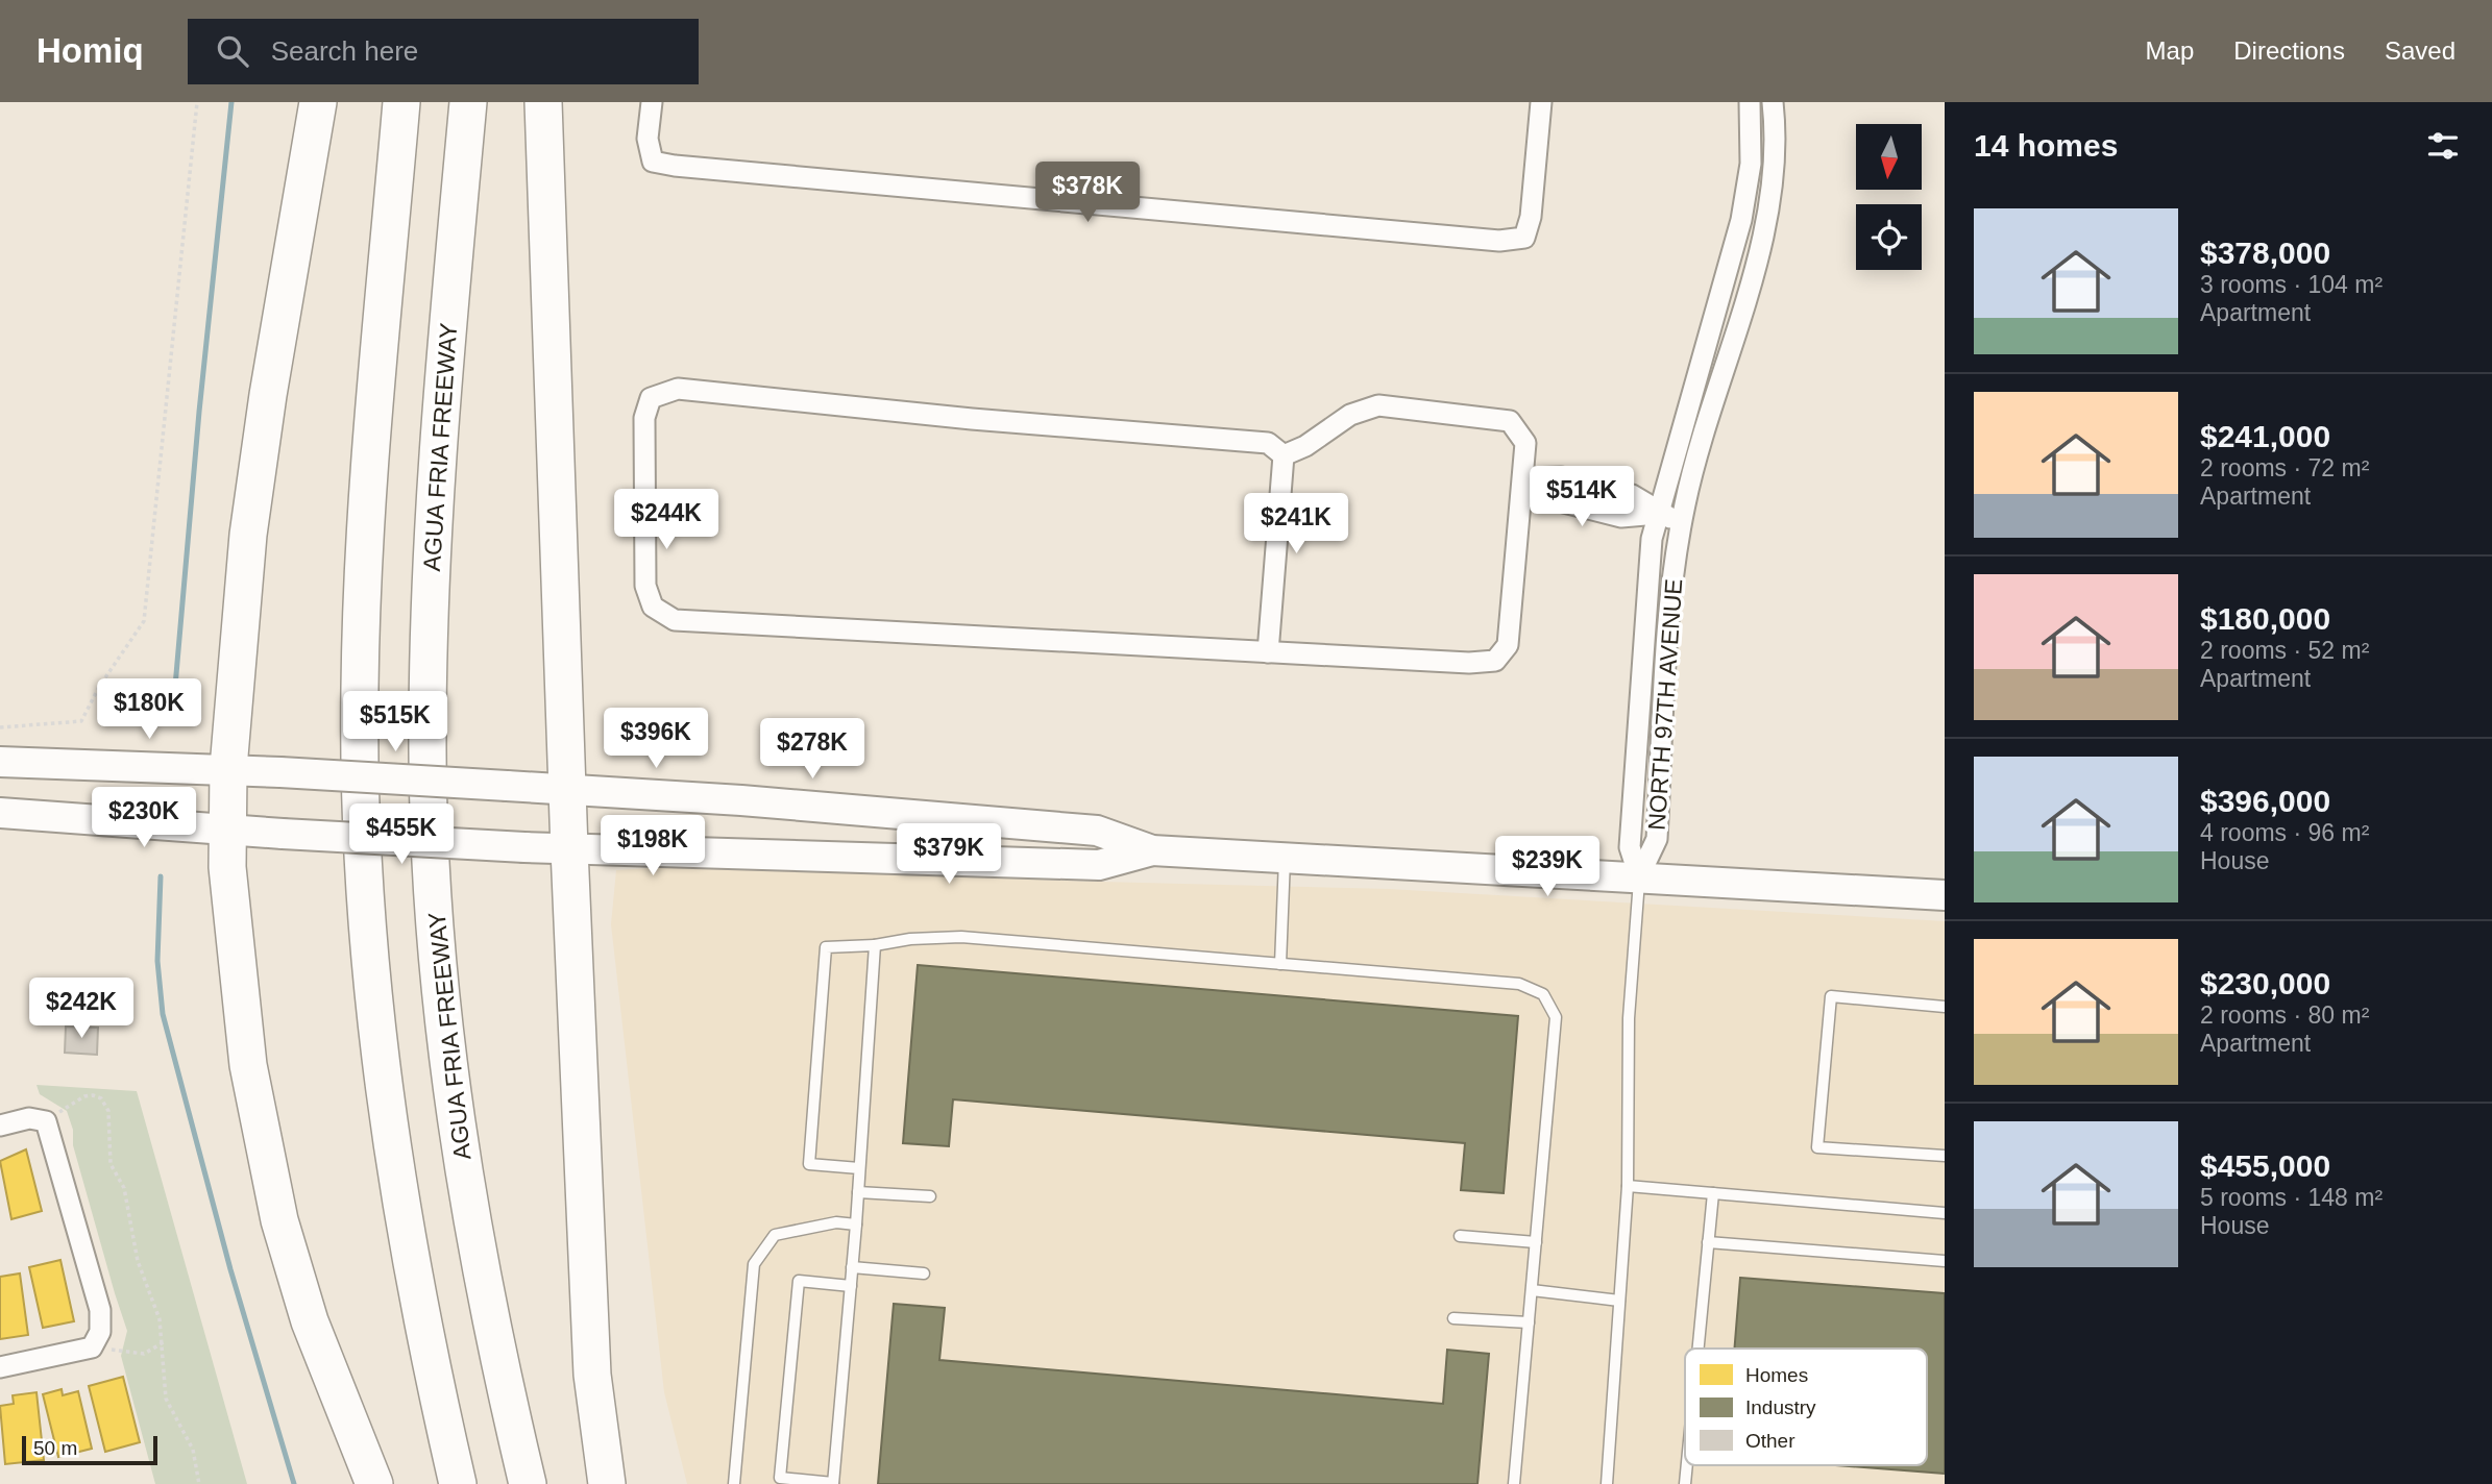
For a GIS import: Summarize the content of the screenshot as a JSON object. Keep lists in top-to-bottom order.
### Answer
{
  "streets": {
    "highway": ["AGUA FRIA FREEWAY"],
    "street": ["NORTH 97TH AVENUE"]
  },
  "legend": ["Homes", "Industry", "Other"],
  "scale_bar": "50 m",
  "north": "bottom",
  "page": {
    "header": "Homiq",
    "search": "Search here",
    "nav": ["Map", "Directions", "Saved"],
    "heading": "14 homes",
    "price": [
      "$378K",
      "$514K",
      "$244K",
      "$241K",
      "$180K",
      "$515K",
      "$396K",
      "$278K",
      "$230K",
      "$455K",
      "$198K",
      "$379K",
      "$239K",
      "$242K"
    ],
    "list": [
      {
        "name": "$378,000",
        "note": "3 rooms · 104 m² · Apartment"
      },
      {
        "name": "$241,000",
        "note": "2 rooms · 72 m² · Apartment"
      },
      {
        "name": "$180,000",
        "note": "2 rooms · 52 m² · Apartment"
      },
      {
        "name": "$396,000",
        "note": "4 rooms · 96 m² · House"
      },
      {
        "name": "$230,000",
        "note": "2 rooms · 80 m² · Apartment"
      },
      {
        "name": "$455,000",
        "note": "5 rooms · 148 m² · House"
      }
    ],
    "scale": "50 m"
  }
}
